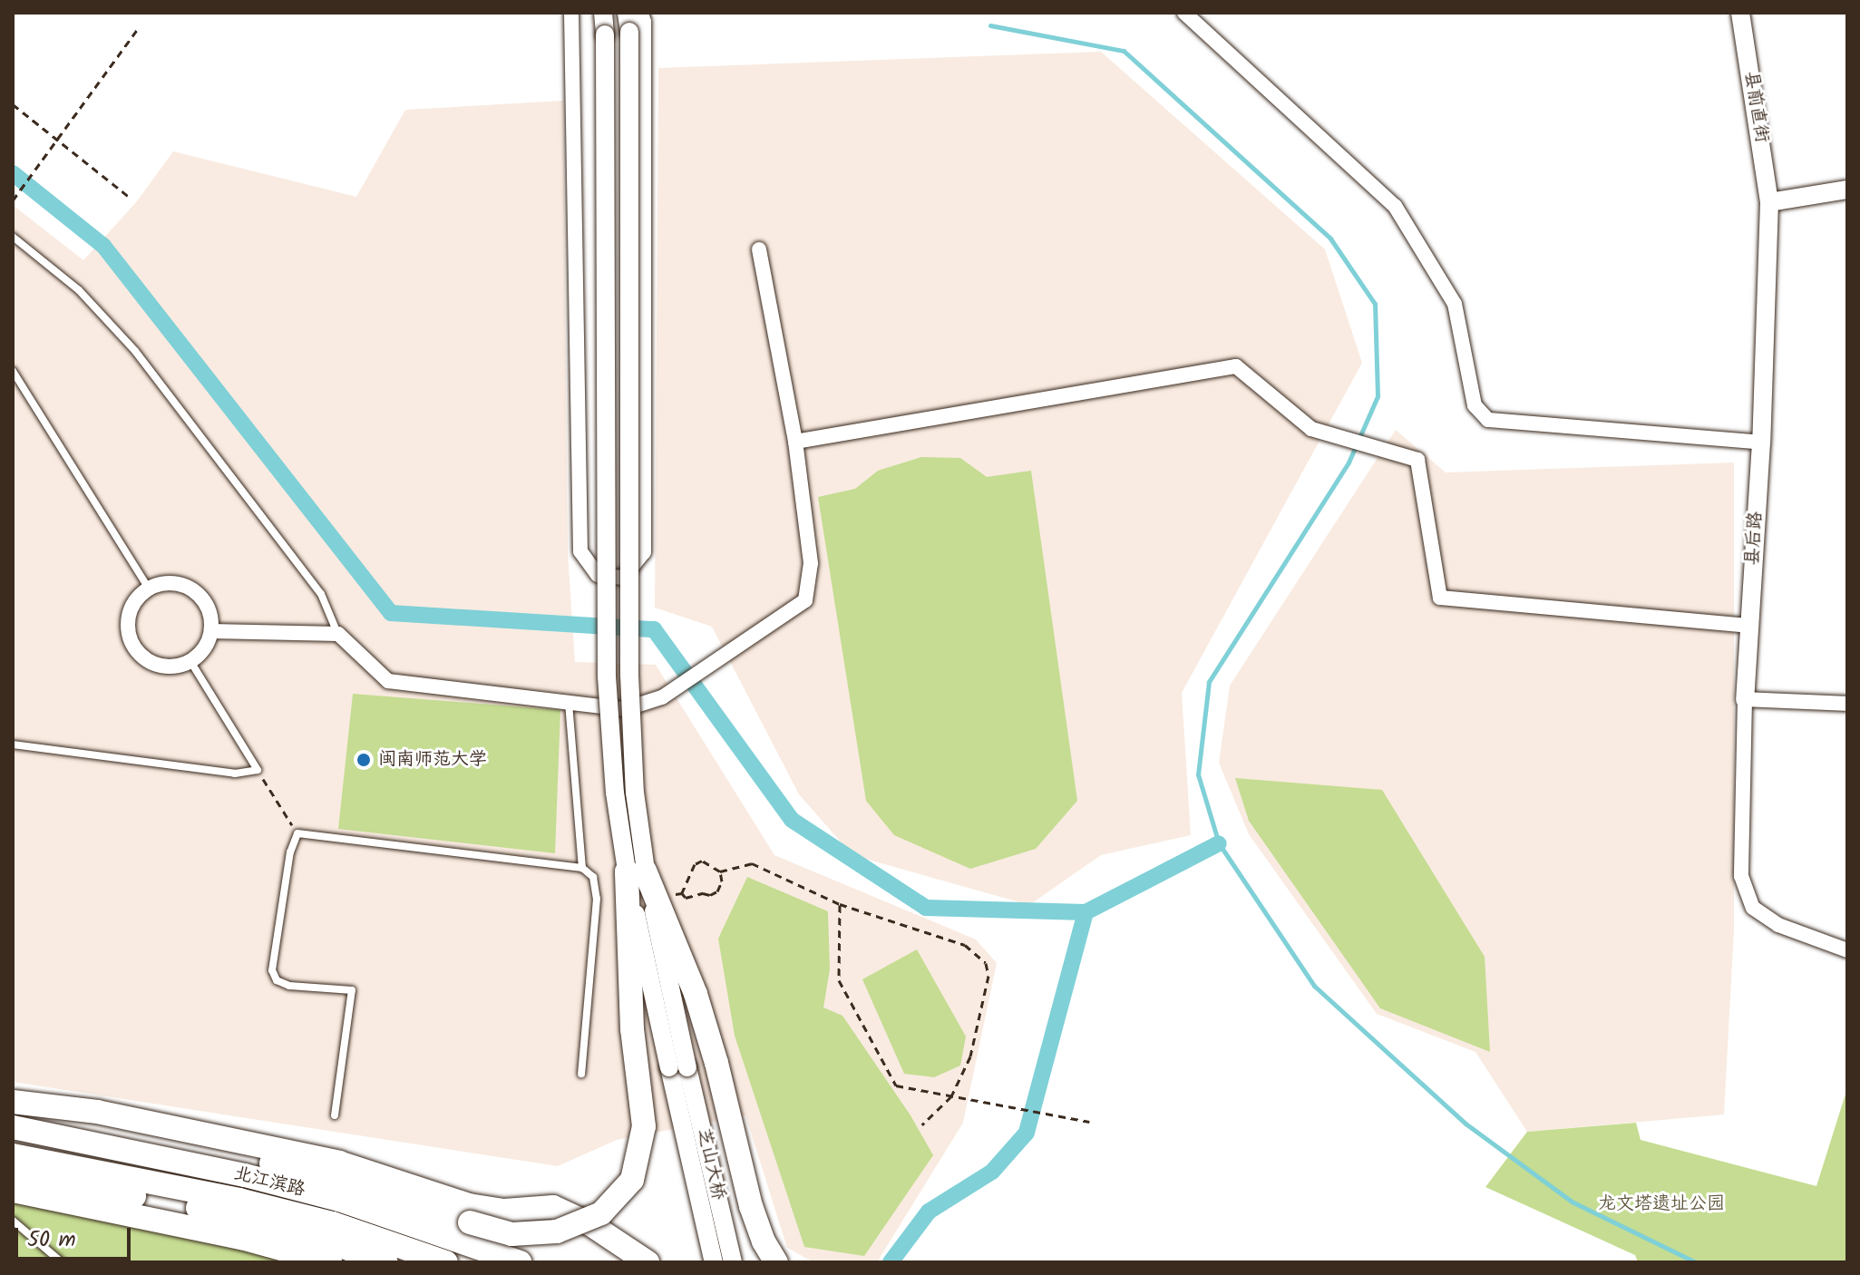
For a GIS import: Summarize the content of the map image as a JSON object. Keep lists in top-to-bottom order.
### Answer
{
  "streets": {
    "main road": ["北江滨路"],
    "street": ["县前直街", "县后路", "芝山大桥"]
  },
  "crossings": [
    ["县前直街", "县后路"]
  ],
  "parks": ["龙文塔遗址公园"],
  "places": ["闽南师范大学"],
  "scale_bar": "50 m"
}
